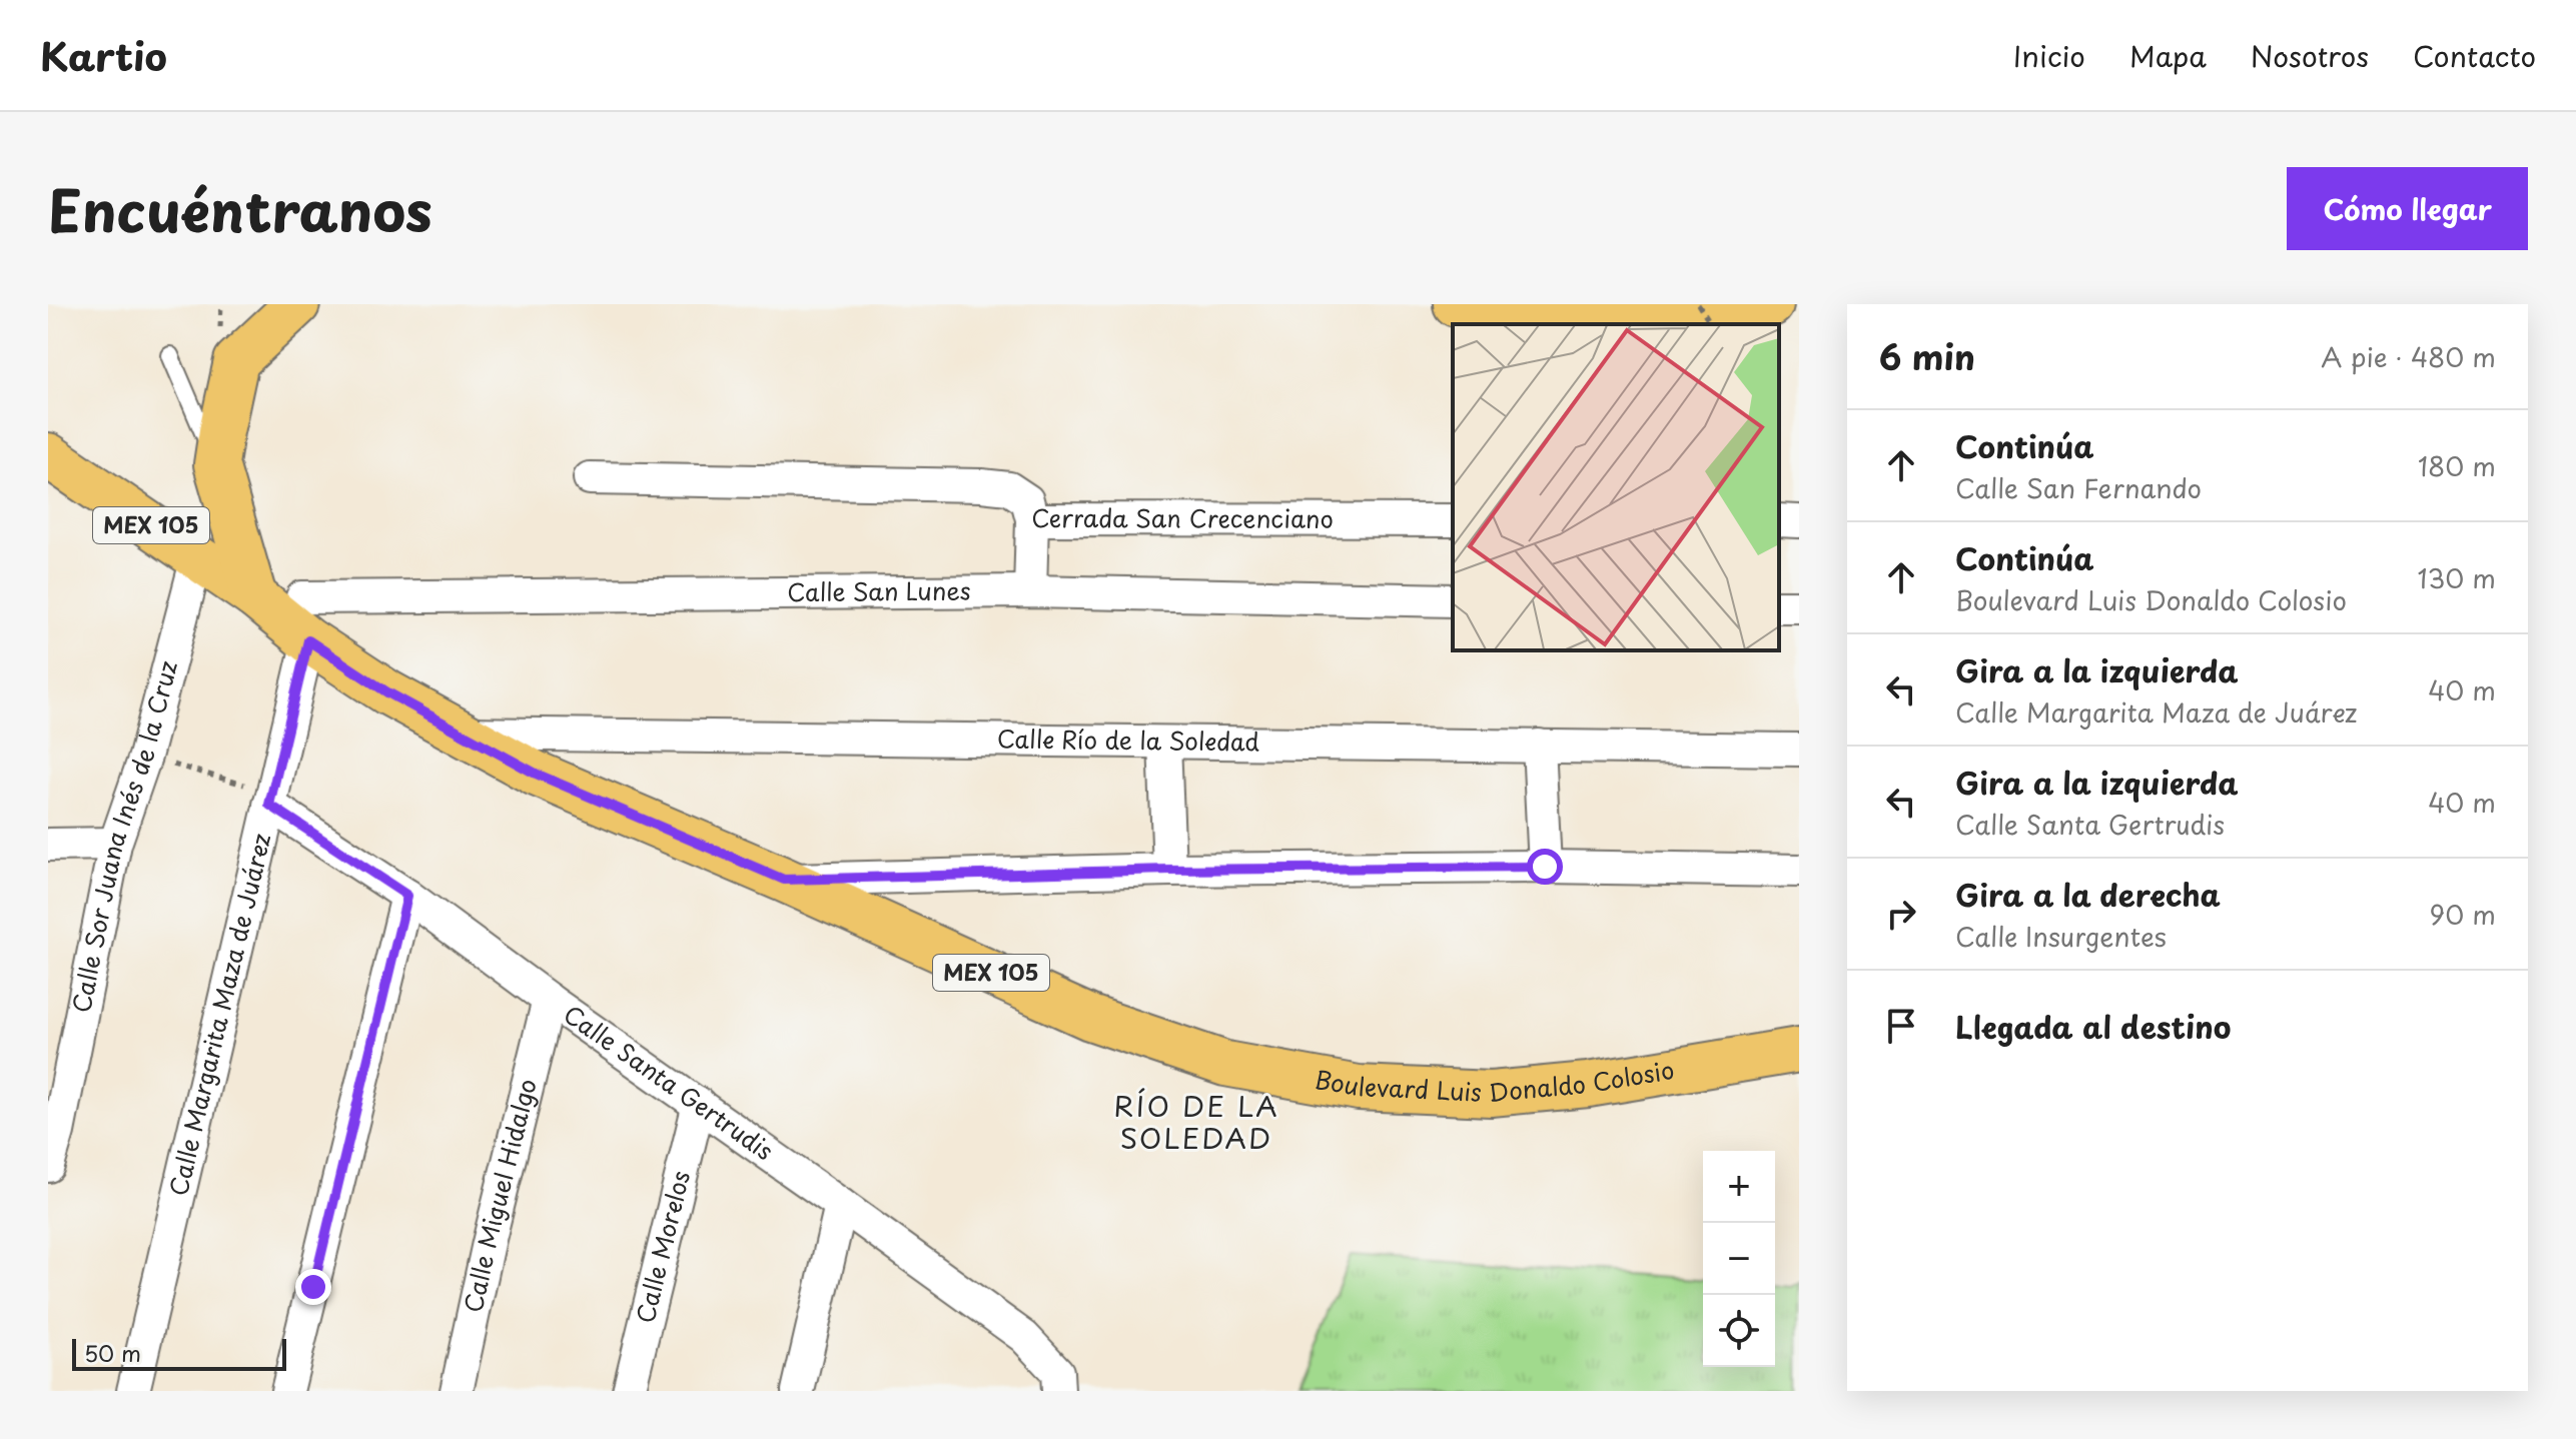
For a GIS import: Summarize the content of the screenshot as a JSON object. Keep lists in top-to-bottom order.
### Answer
{
  "streets": {
    "main road": ["MEX 105", "Boulevard Luis Donaldo Colosio"],
    "street": [
      "Cerrada San Crecenciano",
      "Calle San Lunes",
      "Calle Río de la Soledad",
      "Calle Sor Juana Inés de la Cruz",
      "Calle Margarita Maza de Juárez",
      "Calle Santa Gertrudis",
      "Calle Miguel Hidalgo",
      "Calle Morelos"
    ]
  },
  "crossings": [
    ["Calle Río de la Soledad", "Boulevard Luis Donaldo Colosio"],
    ["Calle Sor Juana Inés de la Cruz", "Boulevard Luis Donaldo Colosio"],
    ["Calle Margarita Maza de Juárez", "Boulevard Luis Donaldo Colosio"],
    ["Calle Margarita Maza de Juárez", "Calle Santa Gertrudis"],
    ["Calle Santa Gertrudis", "Calle Miguel Hidalgo"],
    ["Calle Santa Gertrudis", "Calle Morelos"]
  ],
  "districts": ["RÍO DE LA SOLEDAD"],
  "scale_bar": "50 m",
  "page": {
    "header": "Kartio",
    "nav": [
      "Inicio",
      "Mapa",
      "Nosotros",
      "Contacto"
    ],
    "title": "Encuéntranos",
    "buttons": "Cómo llegar",
    "heading": ["6 min", "A pie · 480 m"],
    "list": [
      ["Continúa", "Calle San Fernando", "180 m"],
      ["Continúa", "Boulevard Luis Donaldo Colosio", "130 m"],
      ["Gira a la izquierda", "Calle Margarita Maza de Juárez", "40 m"],
      ["Gira a la izquierda", "Calle Santa Gertrudis", "40 m"],
      ["Gira a la derecha", "Calle Insurgentes", "90 m"],
      "Llegada al destino"
    ],
    "map_buttons": ["+", "−"],
    "scale": "50 m"
  }
}
